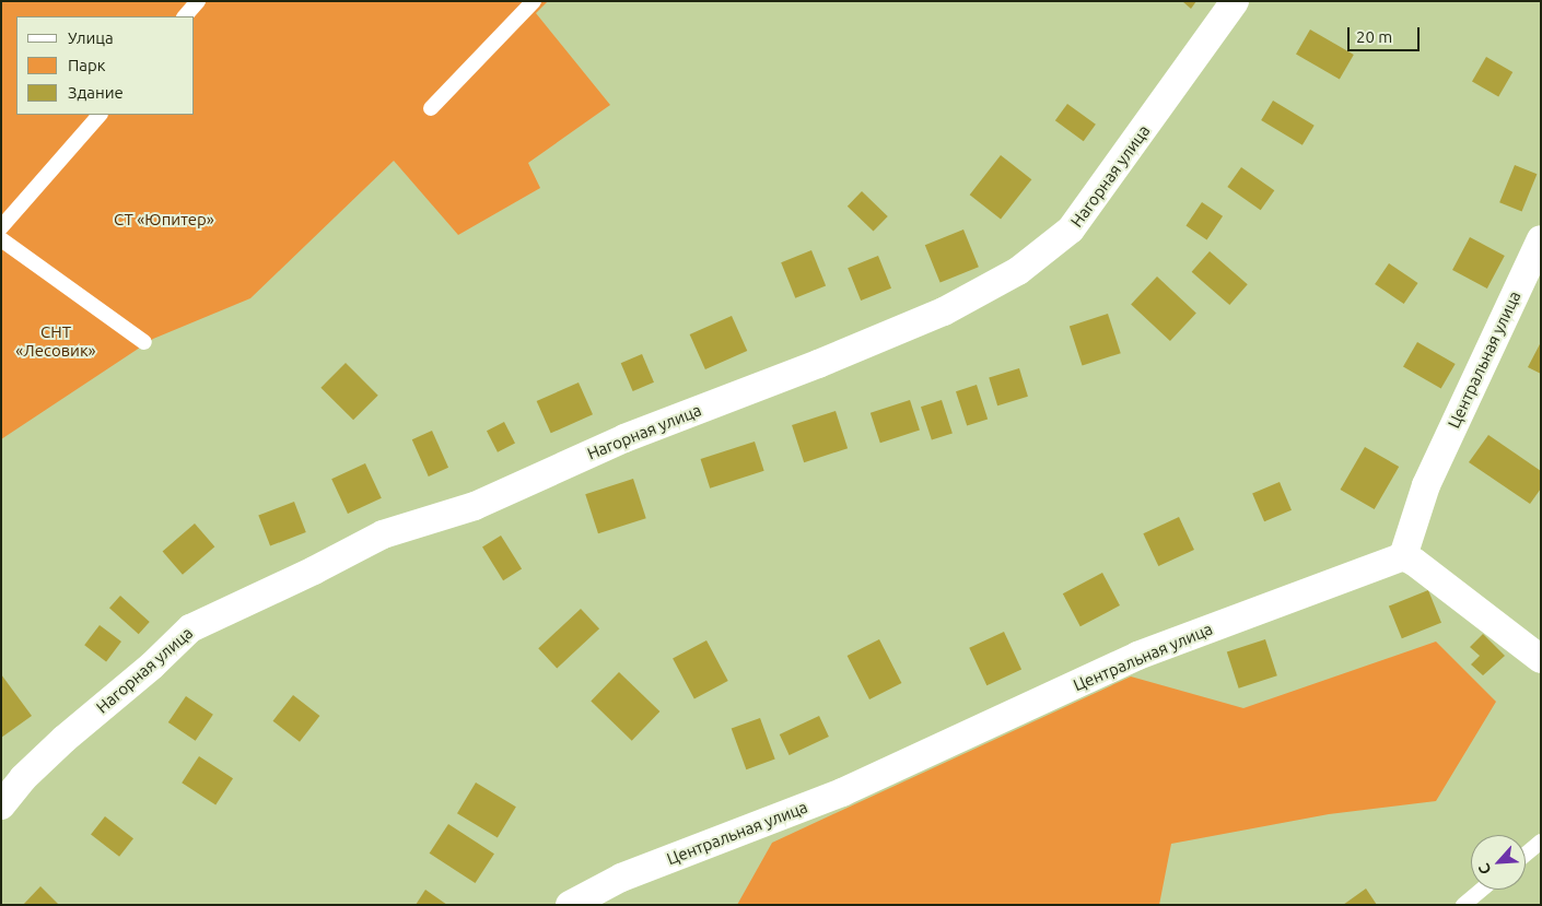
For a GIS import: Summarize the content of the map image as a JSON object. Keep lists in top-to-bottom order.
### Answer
{
  "streets": {
    "street": ["Нагорная улица", "Центральная улица"]
  },
  "parks": ["СТ «Юпитер»", "СНТ «Лесовик»"],
  "legend": ["Улица", "Парк", "Здание"],
  "scale_bar": "20 m",
  "north": "bottom left"
}
